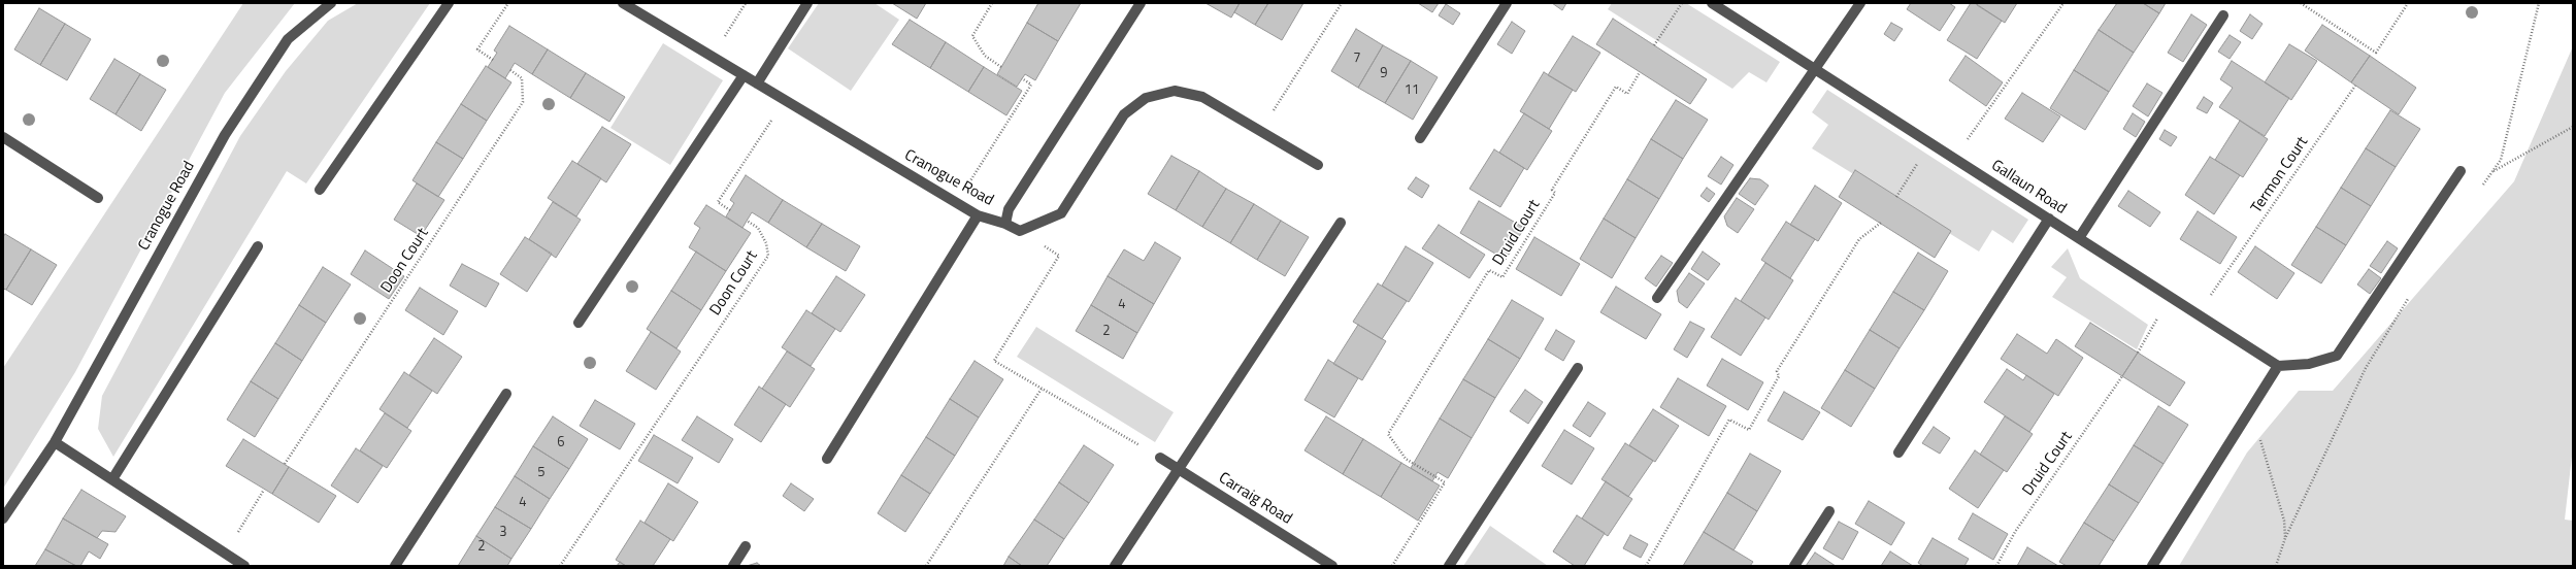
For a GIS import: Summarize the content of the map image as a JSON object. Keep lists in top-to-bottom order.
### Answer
{
  "streets": {
    "street": ["Cranogue Road", "Gallaun Road", "Carraig Road"],
    "path": ["Termon Court", "Druid Court", "Doon Court"]
  },
  "house_numbers": [
    "7",
    "9",
    "11",
    "4",
    "2",
    "6",
    "5",
    "4",
    "3",
    "2"
  ]
}
